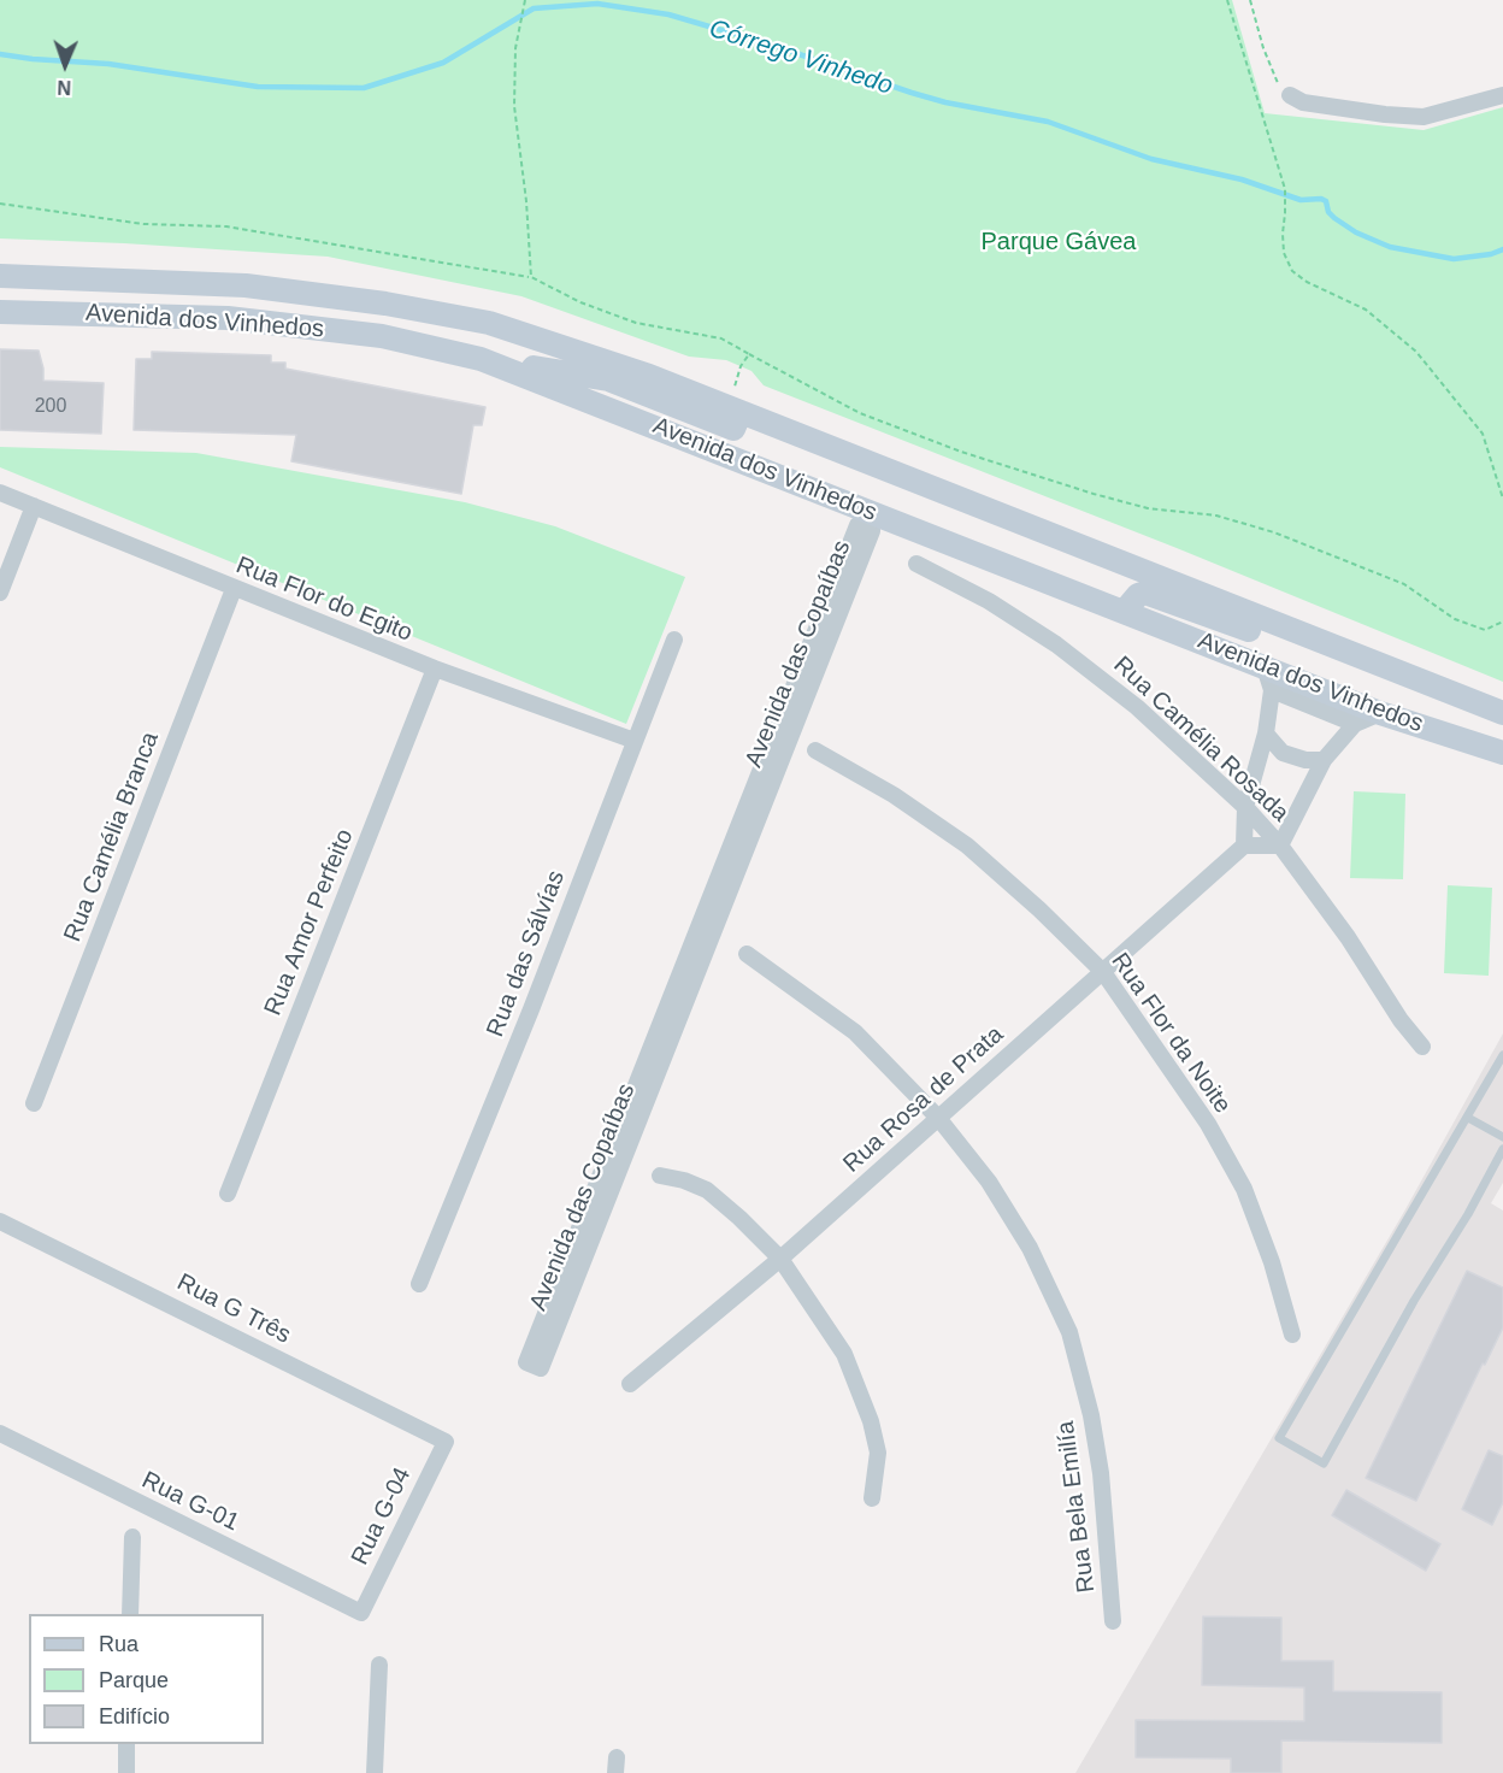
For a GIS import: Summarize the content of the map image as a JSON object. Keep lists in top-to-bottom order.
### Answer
{
  "streets": {
    "main road": ["Avenida dos Vinhedos"],
    "street": [
      "Rua Flor do Egito",
      "Avenida das Copaíbas",
      "Rua Camélia Rosada",
      "Rua Camélia Branca",
      "Rua Amor Perfeito",
      "Rua das Sálvías",
      "Rua Flor da Noite",
      "Rua Rosa de Prata",
      "Rua G Três",
      "Rua G-01",
      "Rua Bela Emilía",
      "Rua G-04"
    ]
  },
  "crossings": [
    ["Avenida dos Vinhedos", "Avenida das Copaíbas"],
    ["Rua Flor do Egito", "Rua Camélia Branca"],
    ["Rua Flor do Egito", "Rua Amor Perfeito"],
    ["Rua Flor do Egito", "Rua das Sálvías"],
    ["Rua Flor da Noite", "Rua Rosa de Prata"],
    ["Rua Rosa de Prata", "Rua Bela Emilía"],
    ["Rua G Três", "Rua G-04"],
    ["Rua G-01", "Rua G-04"]
  ],
  "water": ["Córrego Vinhedo"],
  "parks": ["Parque Gávea"],
  "house_numbers": ["200"],
  "legend": ["Rua", "Parque", "Edifício"],
  "north": "bottom"
}
